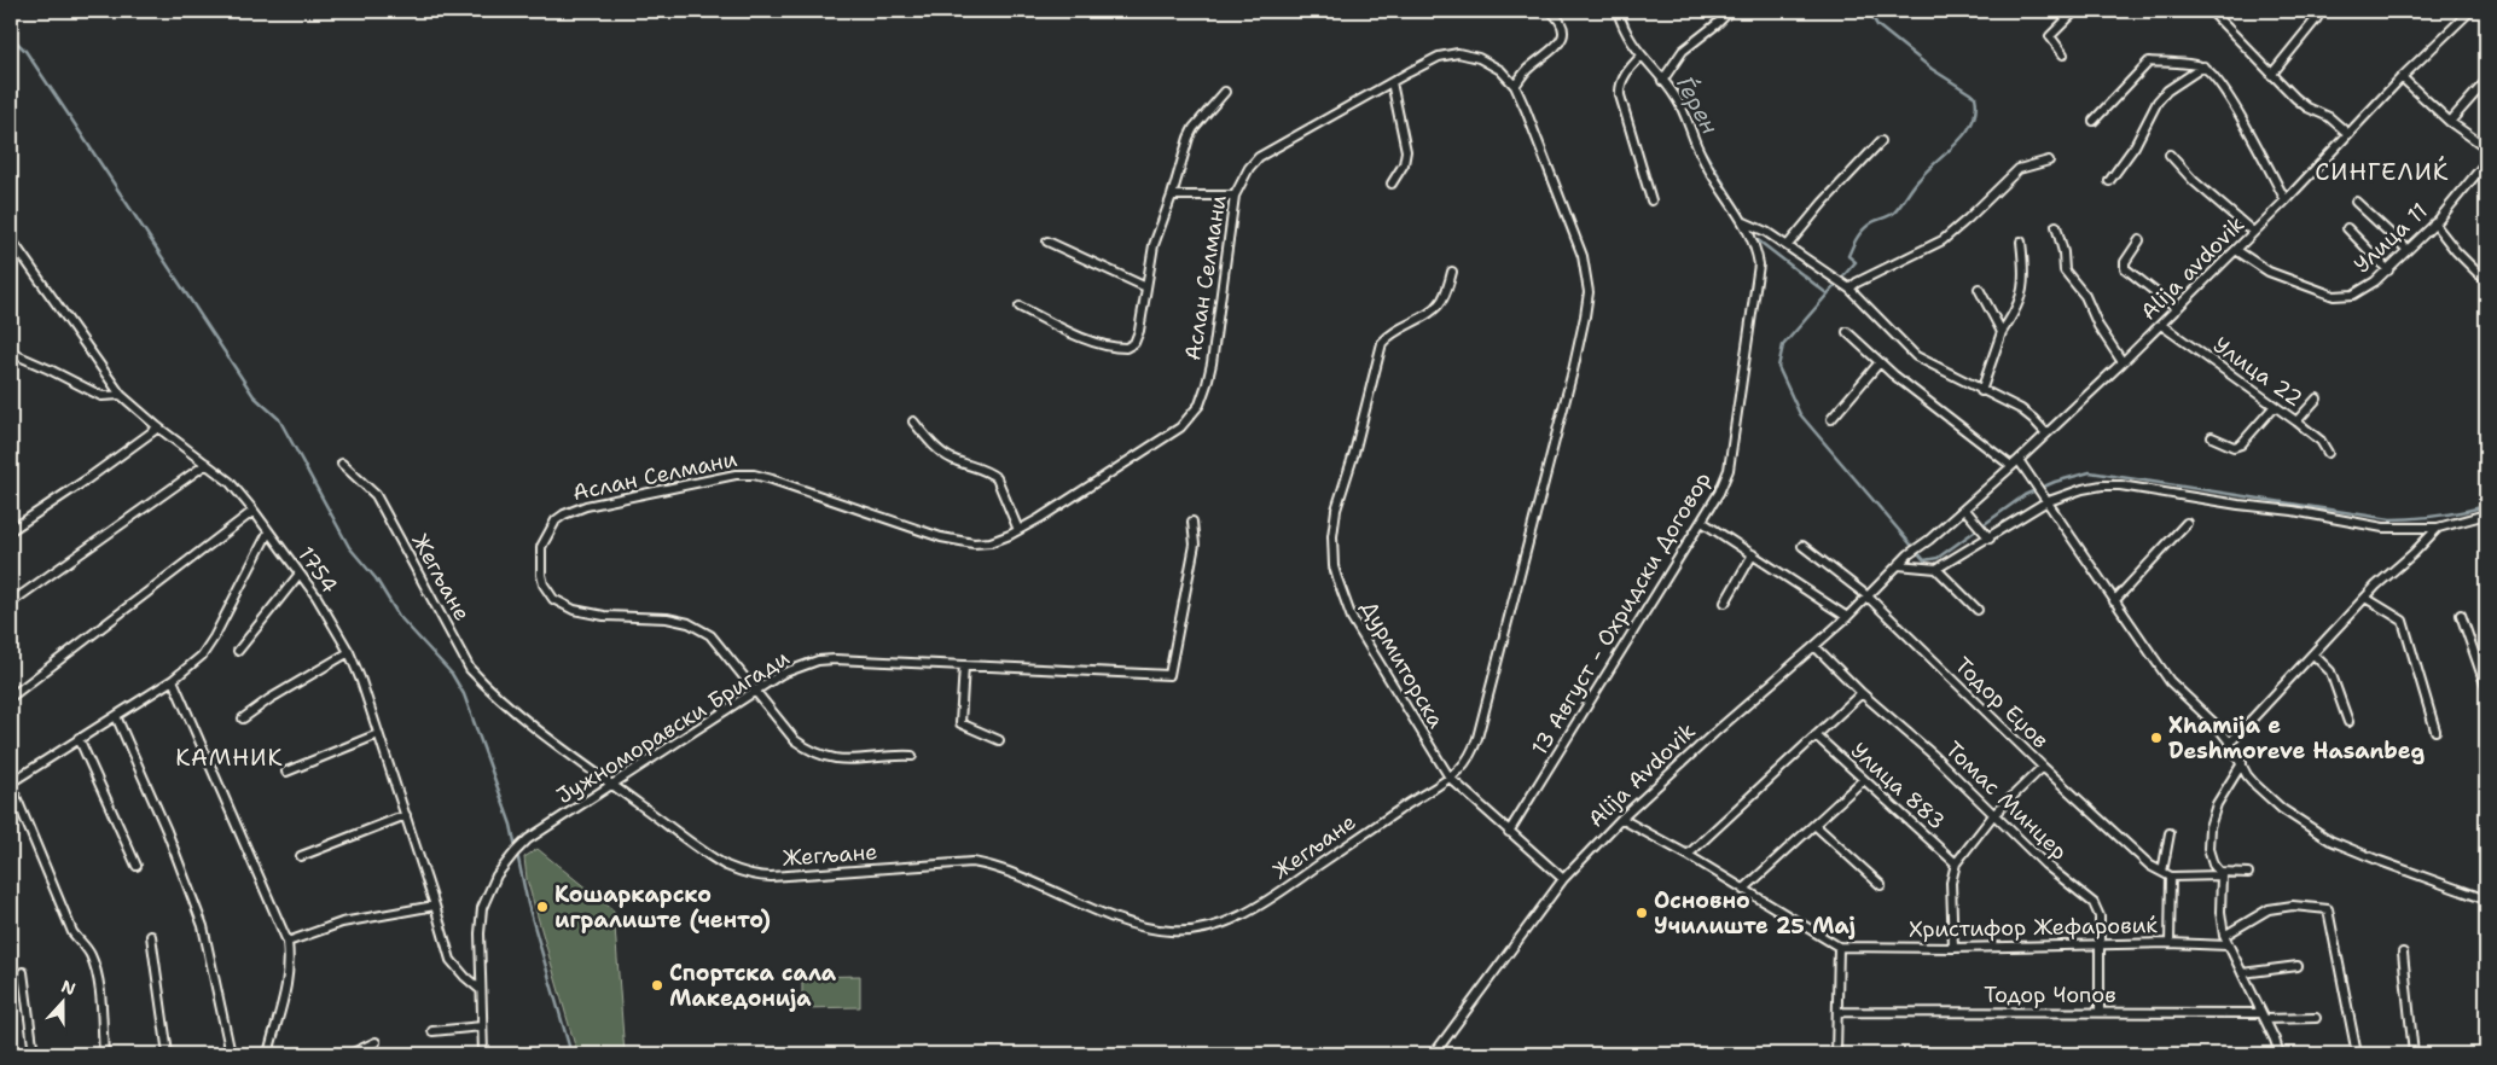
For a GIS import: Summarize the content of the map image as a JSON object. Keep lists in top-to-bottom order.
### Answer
{
  "streets": {
    "street": [
      "Улица 11",
      "Alija avdovik",
      "Аслан Селмани",
      "Улица 22",
      "1754",
      "Жегљане",
      "13 Август - Охридски Договор",
      "Дурмиторска",
      "Тодор Еџов",
      "Јужноморавски Бригади",
      "Alija Avdovik",
      "Улица 883",
      "Томас Минцер",
      "Христифор Жефаровиќ",
      "Тодор Чопов"
    ]
  },
  "crossings": [
    ["Улица 11", "Alija avdovik"],
    ["Alija avdovik", "Улица 22"],
    ["Alija avdovik", "Alija Avdovik"],
    ["Аслан Селмани", "Жегљане"],
    ["Аслан Селмани", "Дурмиторска"],
    ["Аслан Селмани", "Јужноморавски Бригади"],
    ["1754", "Јужноморавски Бригади"],
    ["Жегљане", "Дурмиторска"],
    ["Жегљане", "Јужноморавски Бригади"],
    ["13 Август - Охридски Договор", "Дурмиторска"],
    ["Дурмиторска", "Alija Avdovik"],
    ["Тодор Еџов", "Alija Avdovik"],
    ["Тодор Еџов", "Улица 883"],
    ["Тодор Еџов", "Томас Минцер"],
    ["Alija Avdovik", "Томас Минцер"],
    ["Томас Минцер", "Христифор Жефаровиќ"],
    ["Томас Минцер", "Тодор Чопов"]
  ],
  "districts": ["СИНГЕЛИЌ", "КАМНИК"],
  "water": ["Ѓерен"],
  "places": [
    "Xhamija e Deshmoreve Hasanbeg",
    "Кошаркарско игралиште (ченто)",
    "Основно Училиште 25 Мај",
    "Спортска сала Македонија"
  ],
  "north": "top"
}
